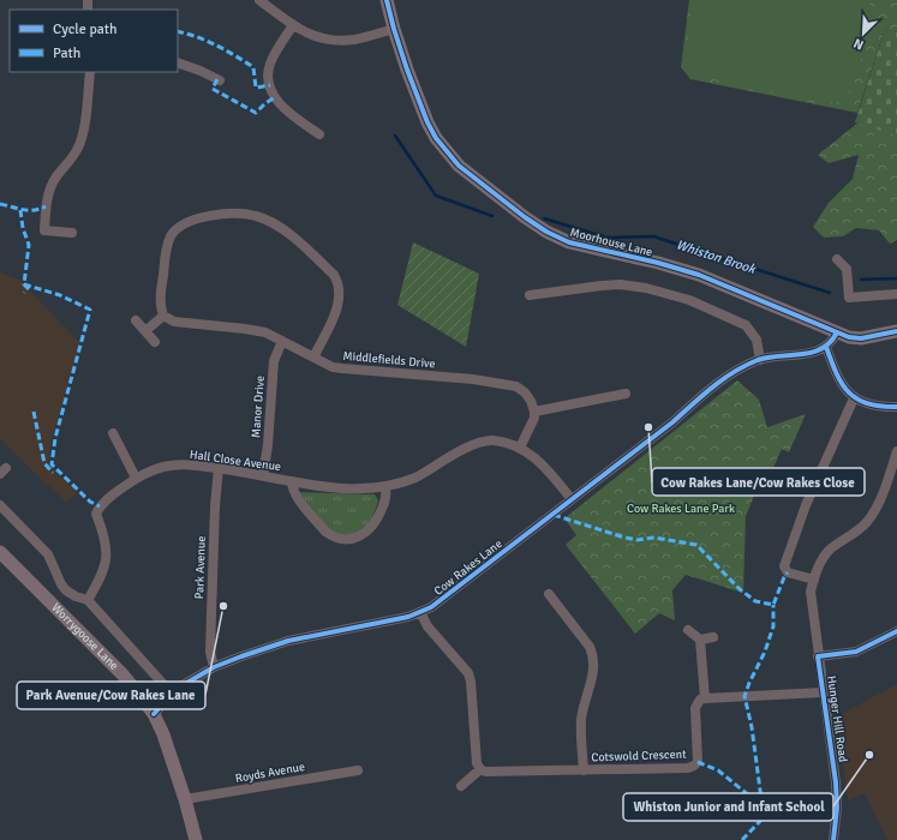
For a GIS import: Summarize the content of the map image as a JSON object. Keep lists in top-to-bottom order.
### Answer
{
  "streets": {
    "street": [
      "Moorhouse Lane",
      "Middlefields Drive",
      "Manor Drive",
      "Hall Close Avenue",
      "Park Avenue",
      "Cow Rakes Lane",
      "Worrygoose Lane",
      "Hunger Hill Road",
      "Cotswold Crescent",
      "Royds Avenue"
    ]
  },
  "crossings": [
    ["Middlefields Drive", "Manor Drive"],
    ["Manor Drive", "Hall Close Avenue"],
    ["Hall Close Avenue", "Park Avenue"],
    ["Hall Close Avenue", "Cow Rakes Lane"],
    ["Park Avenue", "Cow Rakes Lane"],
    ["Cow Rakes Lane", "Worrygoose Lane"],
    ["Worrygoose Lane", "Royds Avenue"]
  ],
  "water": ["Whiston Brook"],
  "parks": ["Cow Rakes Lane Park"],
  "places": ["Cow Rakes Lane/Cow Rakes Close", "Park Avenue/Cow Rakes Lane", "Whiston Junior and Infant School"],
  "legend": ["Cycle path", "Path"],
  "north": "bottom left"
}
